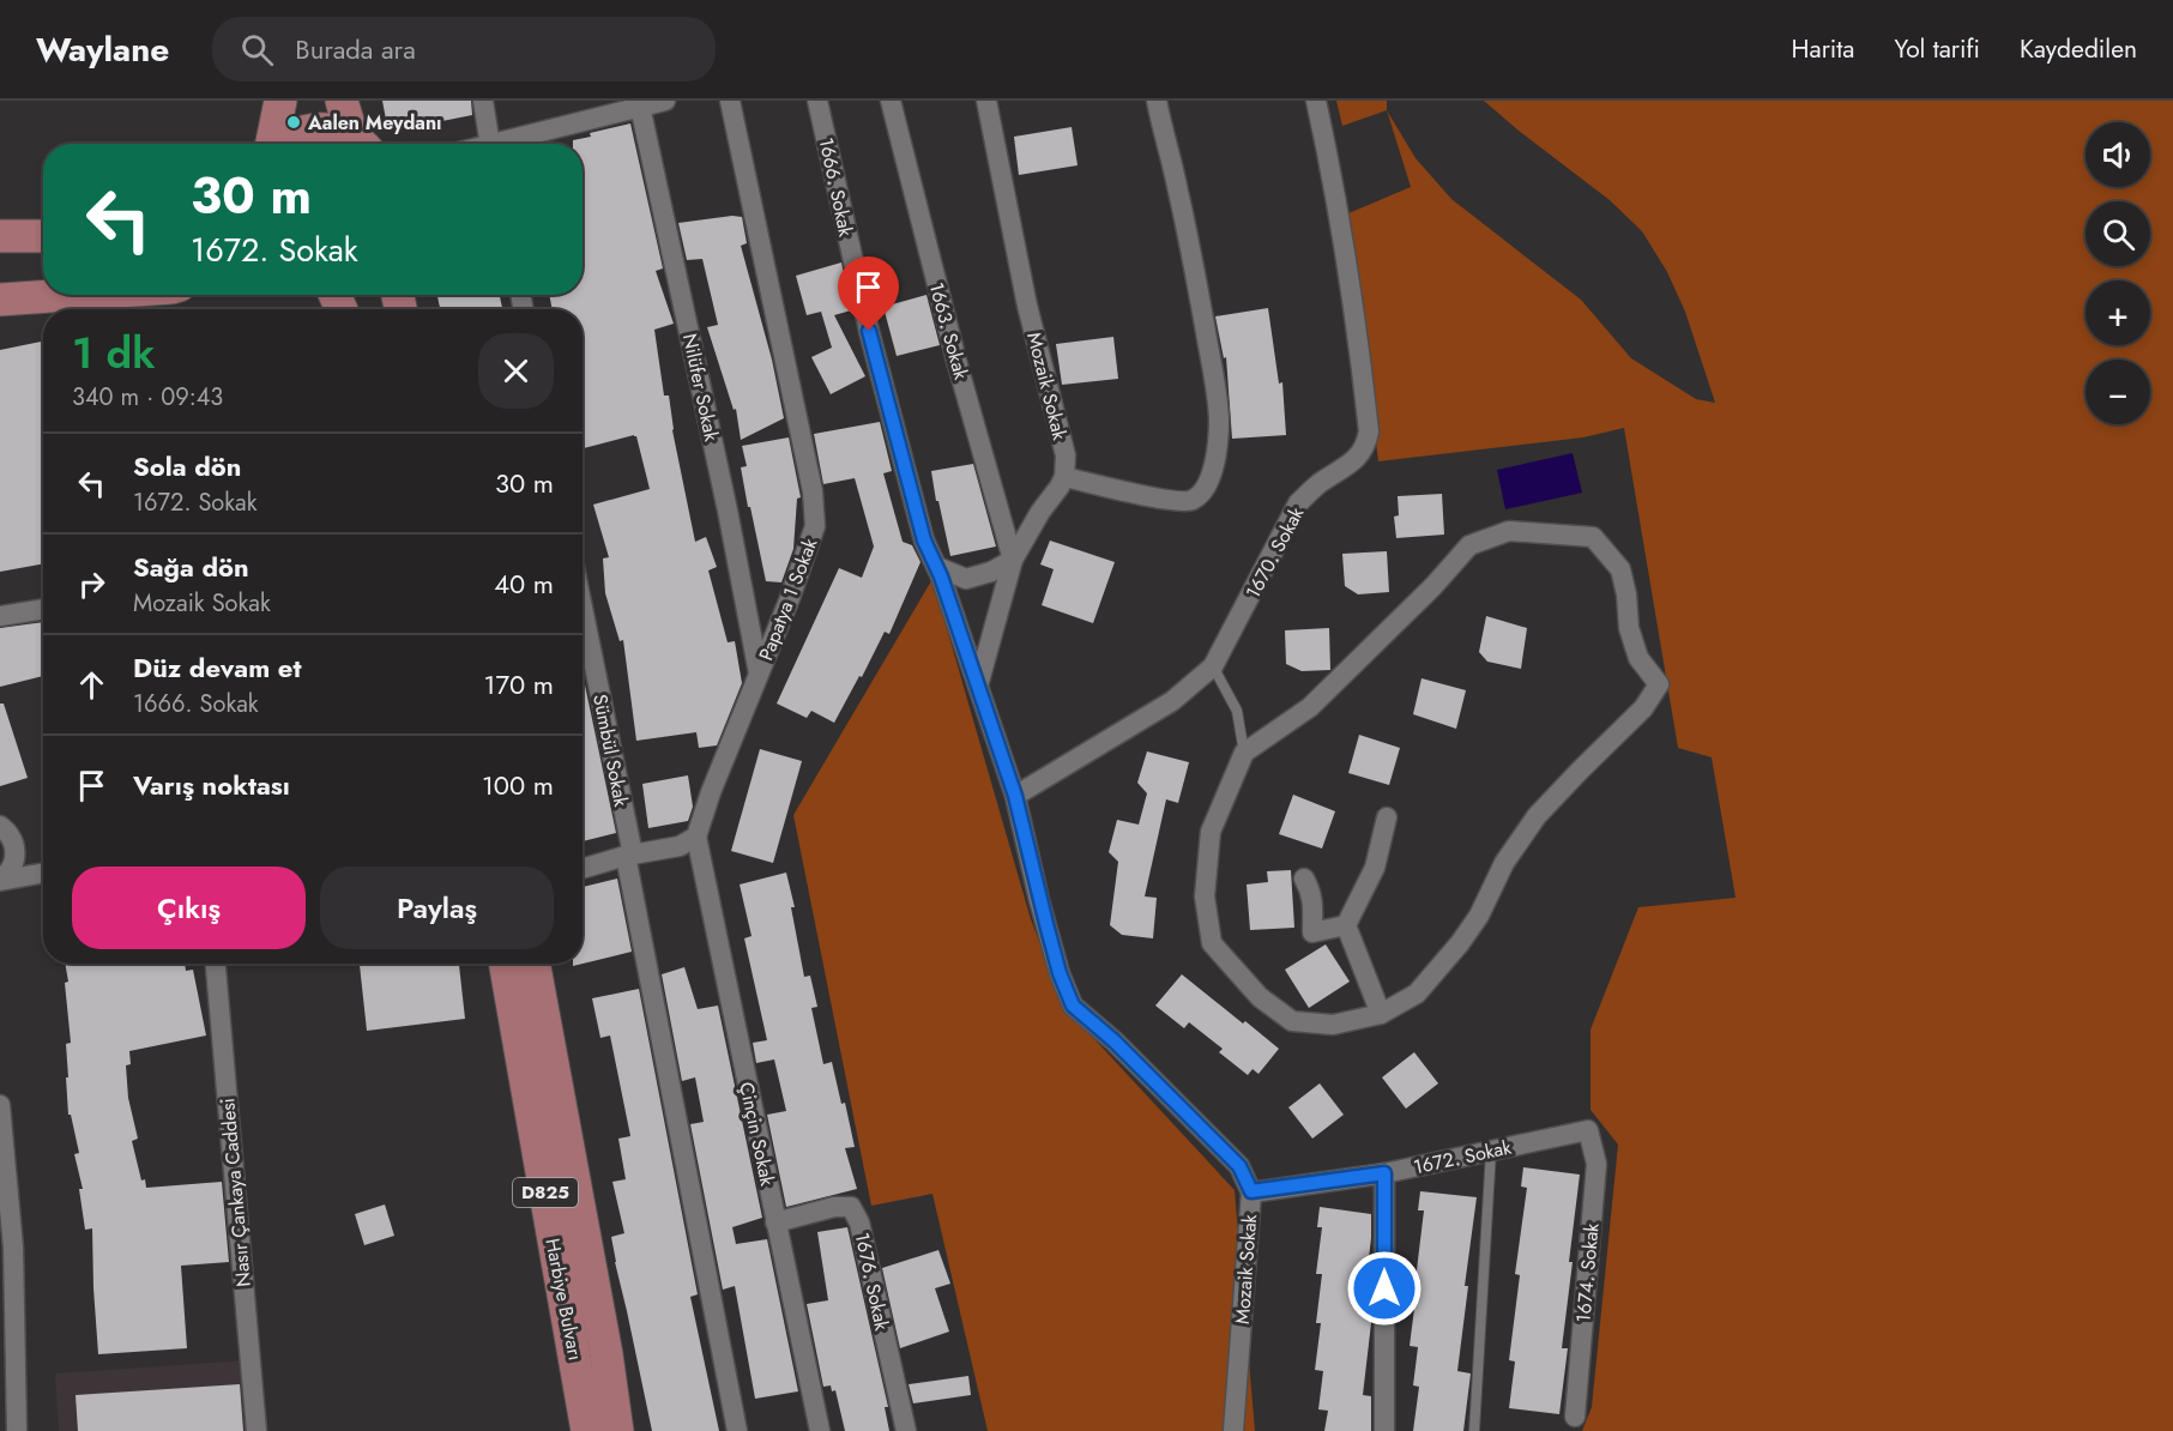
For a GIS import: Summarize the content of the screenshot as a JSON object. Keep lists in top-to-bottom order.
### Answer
{
  "streets": {
    "main road": ["D825", "Harbiye Bulvarı"],
    "street": [
      "1666. Sokak",
      "1663. Sokak",
      "Mozaik Sokak",
      "Nilüfer Sokak",
      "1670. Sokak",
      "Papatya 1 Sokak",
      "Sümbül Sokak",
      "Çinçin Sokak",
      "1672. Sokak",
      "Nasır Çankaya Caddesi",
      "1674. Sokak",
      "1676. Sokak"
    ]
  },
  "crossings": [
    ["1666. Sokak", "Mozaik Sokak"],
    ["Mozaik Sokak", "1670. Sokak"],
    ["Mozaik Sokak", "1672. Sokak"],
    ["Nilüfer Sokak", "Papatya 1 Sokak"],
    ["Papatya 1 Sokak", "Çinçin Sokak"],
    ["Çinçin Sokak", "1676. Sokak"],
    ["1672. Sokak", "1674. Sokak"]
  ],
  "places": ["Aalen Meydanı"],
  "page": {
    "header": "Waylane",
    "search": "Burada ara",
    "nav": ["Harita", "Yol tarifi", "Kaydedilen"],
    "map_buttons": ["+", "−"],
    "turn": ["30 m", "1672. Sokak"],
    "heading": ["1 dk", "340 m · 09:43"],
    "list": [
      {
        "name": "Sola dön",
        "note": "1672. Sokak",
        "value": "30 m"
      },
      {
        "name": "Sağa dön",
        "note": "Mozaik Sokak",
        "value": "40 m"
      },
      {
        "name": "Düz devam et",
        "note": "1666. Sokak",
        "value": "170 m"
      },
      {
        "name": "Varış noktası",
        "value": "100 m"
      }
    ],
    "buttons": ["Çıkış", "Paylaş"]
  }
}
